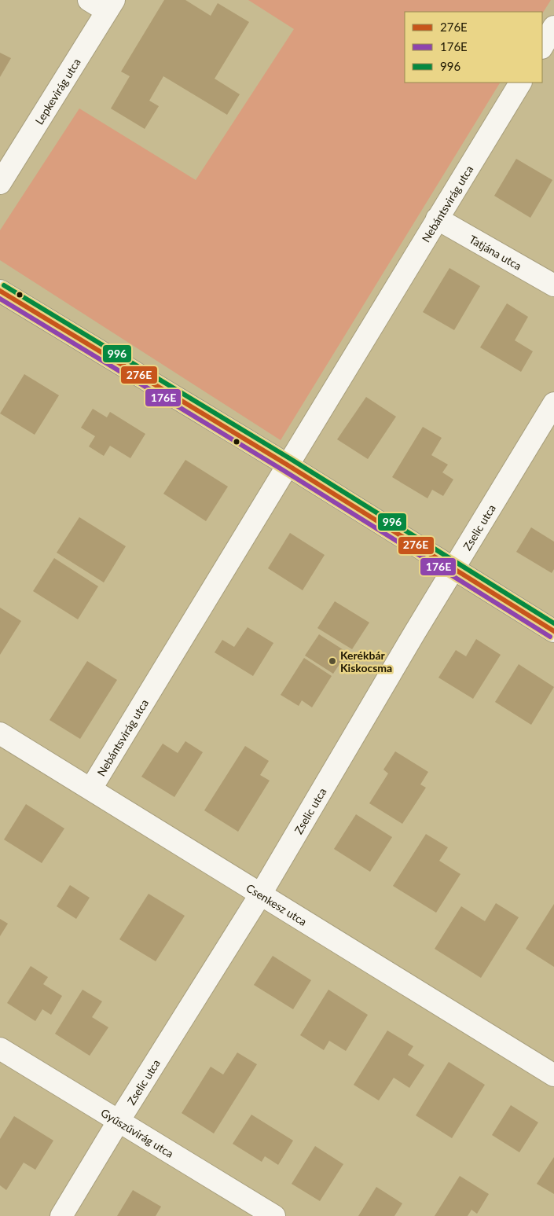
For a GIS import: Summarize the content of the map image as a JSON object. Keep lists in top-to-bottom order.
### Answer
{
  "streets": {
    "street": [
      "Lepkevirág utca",
      "Nebántsvirág utca",
      "Tatjána utca",
      "Zselic utca",
      "Csenkesz utca",
      "Gyűszűvirág utca"
    ]
  },
  "crossings": [
    ["Nebántsvirág utca", "Tatjána utca"],
    ["Nebántsvirág utca", "Csenkesz utca"],
    ["Zselic utca", "Csenkesz utca"],
    ["Zselic utca", "Gyűszűvirág utca"]
  ],
  "places": ["Kerékbár Kiskocsma"],
  "lines": ["transit line 996", "transit line 276E", "transit line 176E"],
  "legend": ["276E", "176E", "996"]
}
